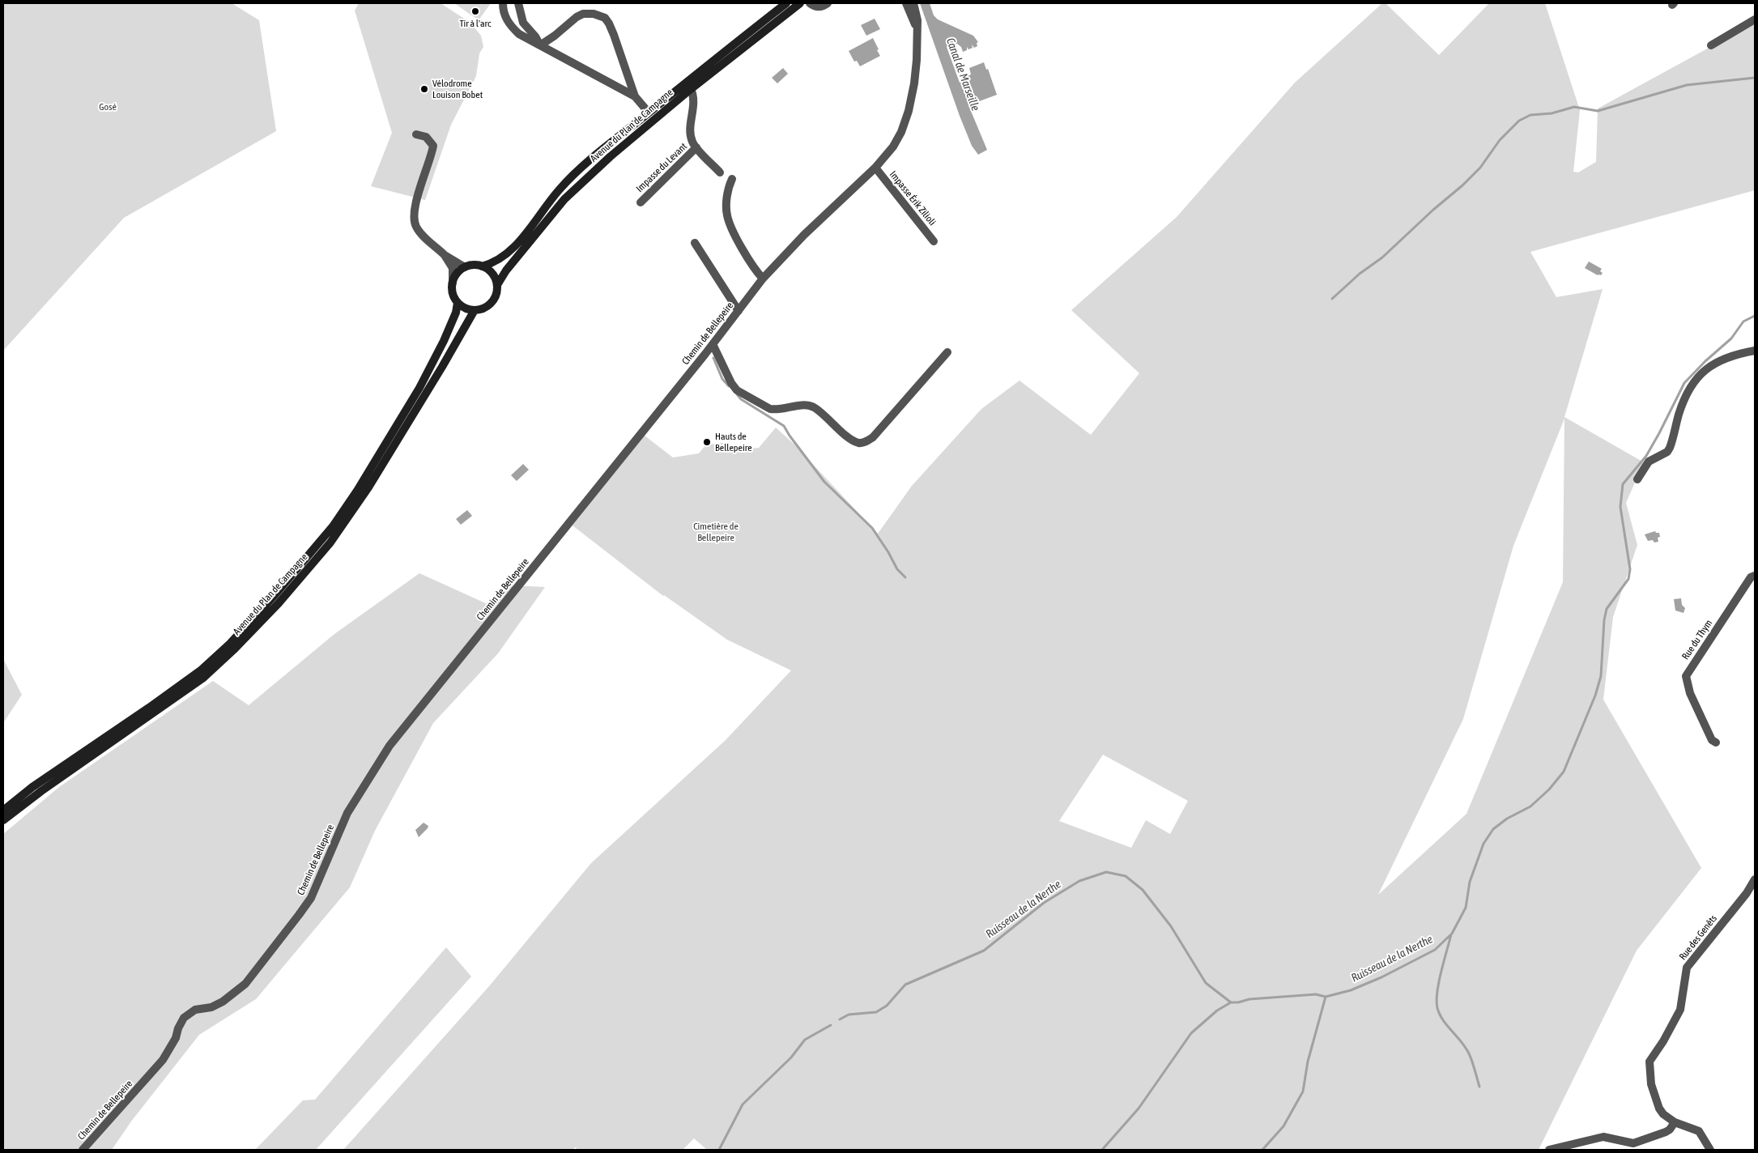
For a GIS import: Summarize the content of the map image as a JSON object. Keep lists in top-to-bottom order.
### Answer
{
  "streets": {
    "main road": ["Avenue du Plan de Campagne"],
    "street": [
      "Impasse du Levant",
      "Impasse Érik Zilioli",
      "Chemin de Bellepeire",
      "Rue du Thym",
      "Rue des Genêts"
    ]
  },
  "crossings": [
    ["Impasse Érik Zilioli", "Chemin de Bellepeire"]
  ],
  "water": ["Canal de Marseille", "Ruisseau de la Nerthe"],
  "parks": ["Gosé", "Cimetière de Bellepeire"],
  "places": ["Tir à l'arc", "Vélodrome Louison Bobet", "Hauts de Bellepeire"]
}
